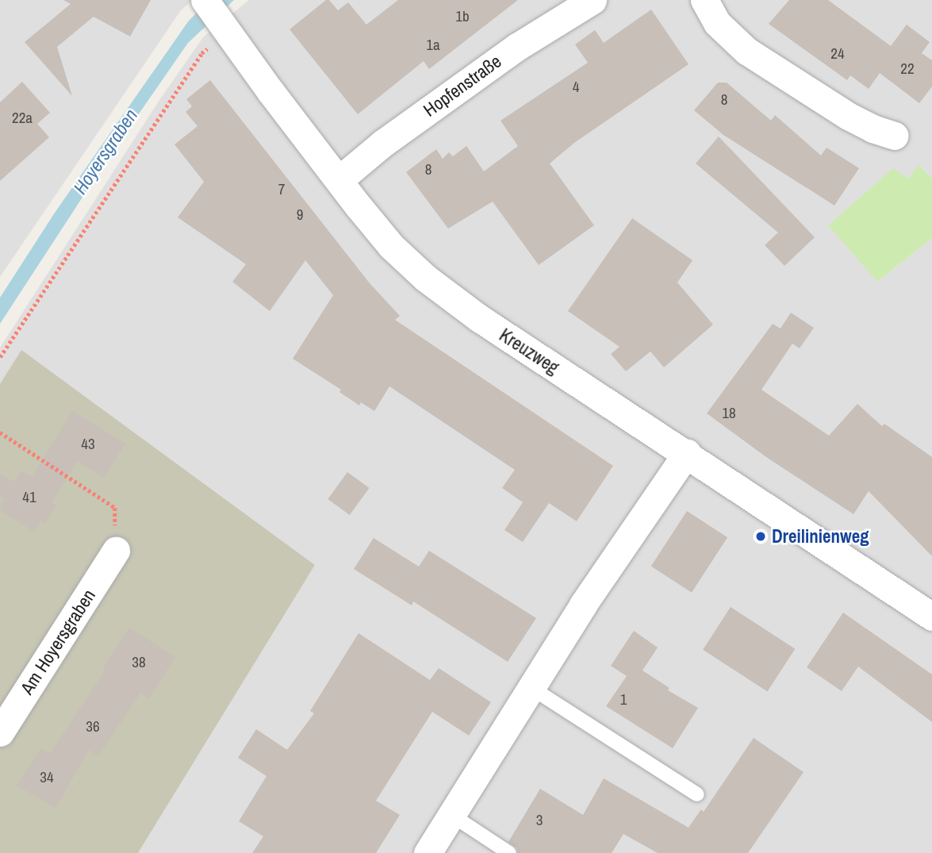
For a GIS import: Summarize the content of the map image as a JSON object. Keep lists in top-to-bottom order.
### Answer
{
  "streets": {
    "street": ["Hopfenstraße", "Kreuzweg", "Am Hoyersgraben"]
  },
  "crossings": [
    ["Hopfenstraße", "Kreuzweg"]
  ],
  "water": ["Hoyersgraben"],
  "places": ["Dreilinienweg"],
  "house_numbers": [
    "1b",
    "1a",
    "24",
    "22",
    "4",
    "8",
    "22a",
    "8",
    "7",
    "9",
    "18",
    "43",
    "41",
    "38",
    "1",
    "36",
    "34",
    "3"
  ]
}
